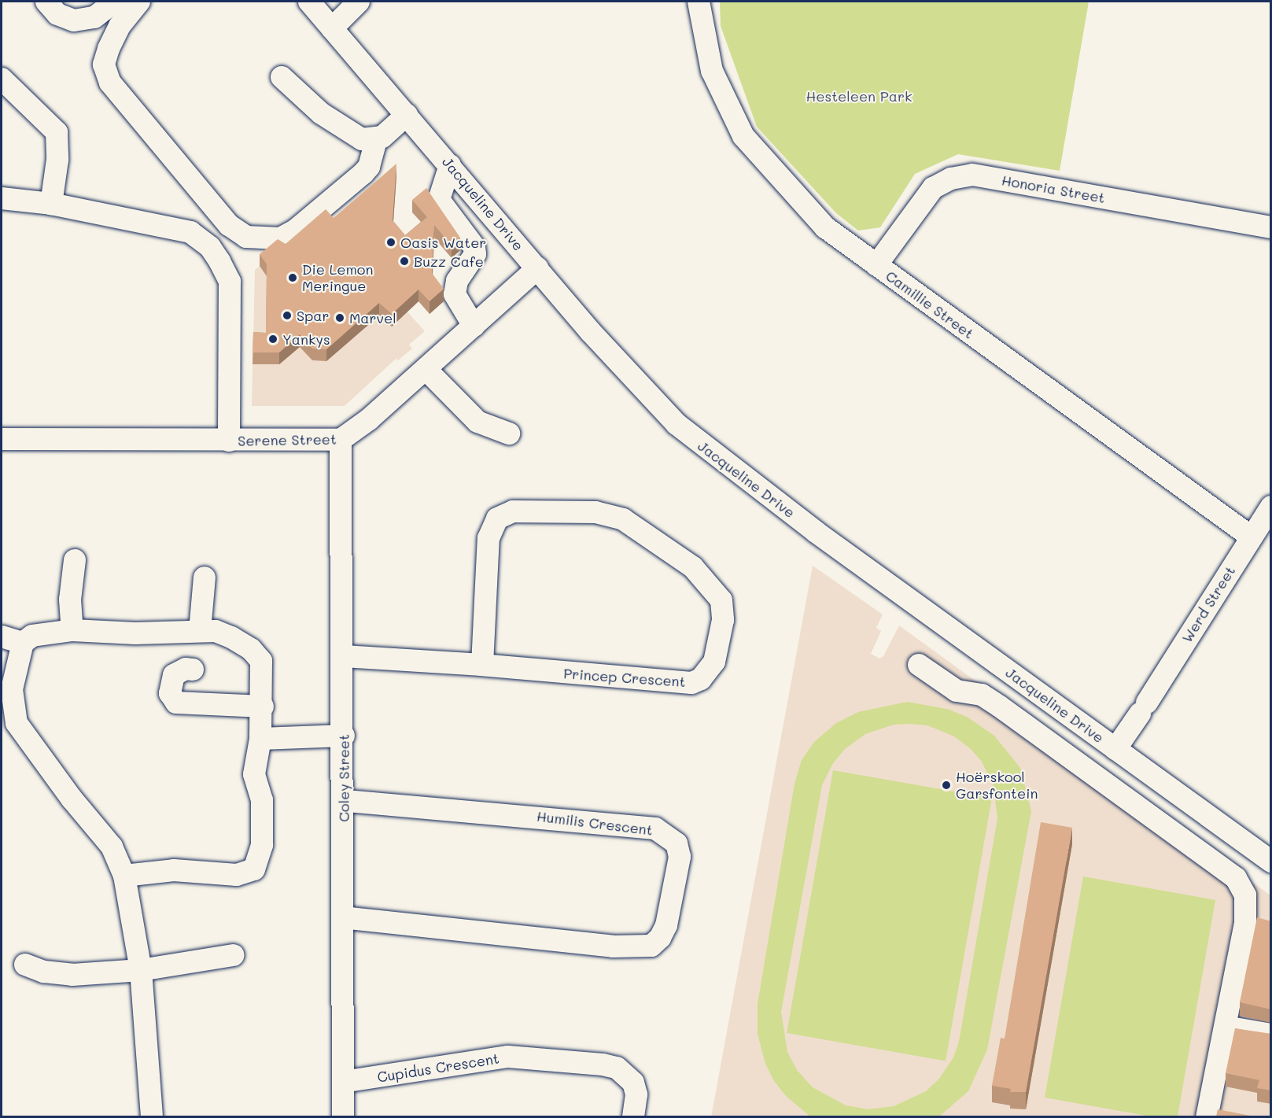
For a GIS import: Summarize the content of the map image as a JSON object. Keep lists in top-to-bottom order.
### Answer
{
  "streets": {
    "street": [
      "Honoria Street",
      "Jacqueline Drive",
      "Camillie Street",
      "Serene Street",
      "Werd Street",
      "Princep Crescent",
      "Coley Street",
      "Humilis Crescent",
      "Cupidus Crescent"
    ]
  },
  "crossings": [
    ["Honoria Street", "Camillie Street"],
    ["Jacqueline Drive", "Serene Street"],
    ["Jacqueline Drive", "Werd Street"],
    ["Camillie Street", "Werd Street"],
    ["Serene Street", "Coley Street"],
    ["Princep Crescent", "Coley Street"],
    ["Coley Street", "Humilis Crescent"],
    ["Coley Street", "Cupidus Crescent"]
  ],
  "parks": ["Hesteleen Park"],
  "places": [
    "Oasis Water",
    "Buzz Cafe",
    "Die Lemon Meringue",
    "Spar",
    "Marvel",
    "Yankys",
    "Hoërskool Garsfontein"
  ]
}
